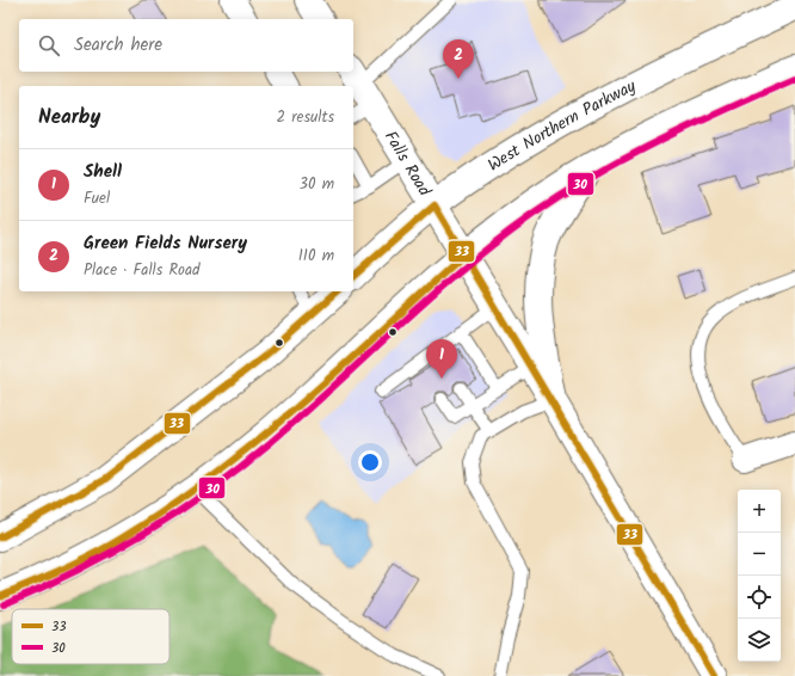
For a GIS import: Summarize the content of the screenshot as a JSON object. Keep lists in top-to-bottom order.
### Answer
{
  "streets": {
    "main road": ["West Northern Parkway", "Falls Road"]
  },
  "crossings": [
    ["West Northern Parkway", "Falls Road"]
  ],
  "lines": ["transit line 30", "transit line 33"],
  "legend": ["33", "30"],
  "page": {
    "search": "Search here",
    "pins": ["2", "1"],
    "heading": ["Nearby", "2 results"],
    "list": [
      {
        "mark": "1",
        "name": "Shell",
        "note": "Fuel",
        "value": "30 m"
      },
      {
        "mark": "2",
        "name": "Green Fields Nursery",
        "note": "Place · Falls Road",
        "value": "110 m"
      }
    ],
    "map_buttons": ["+", "−"]
  }
}
